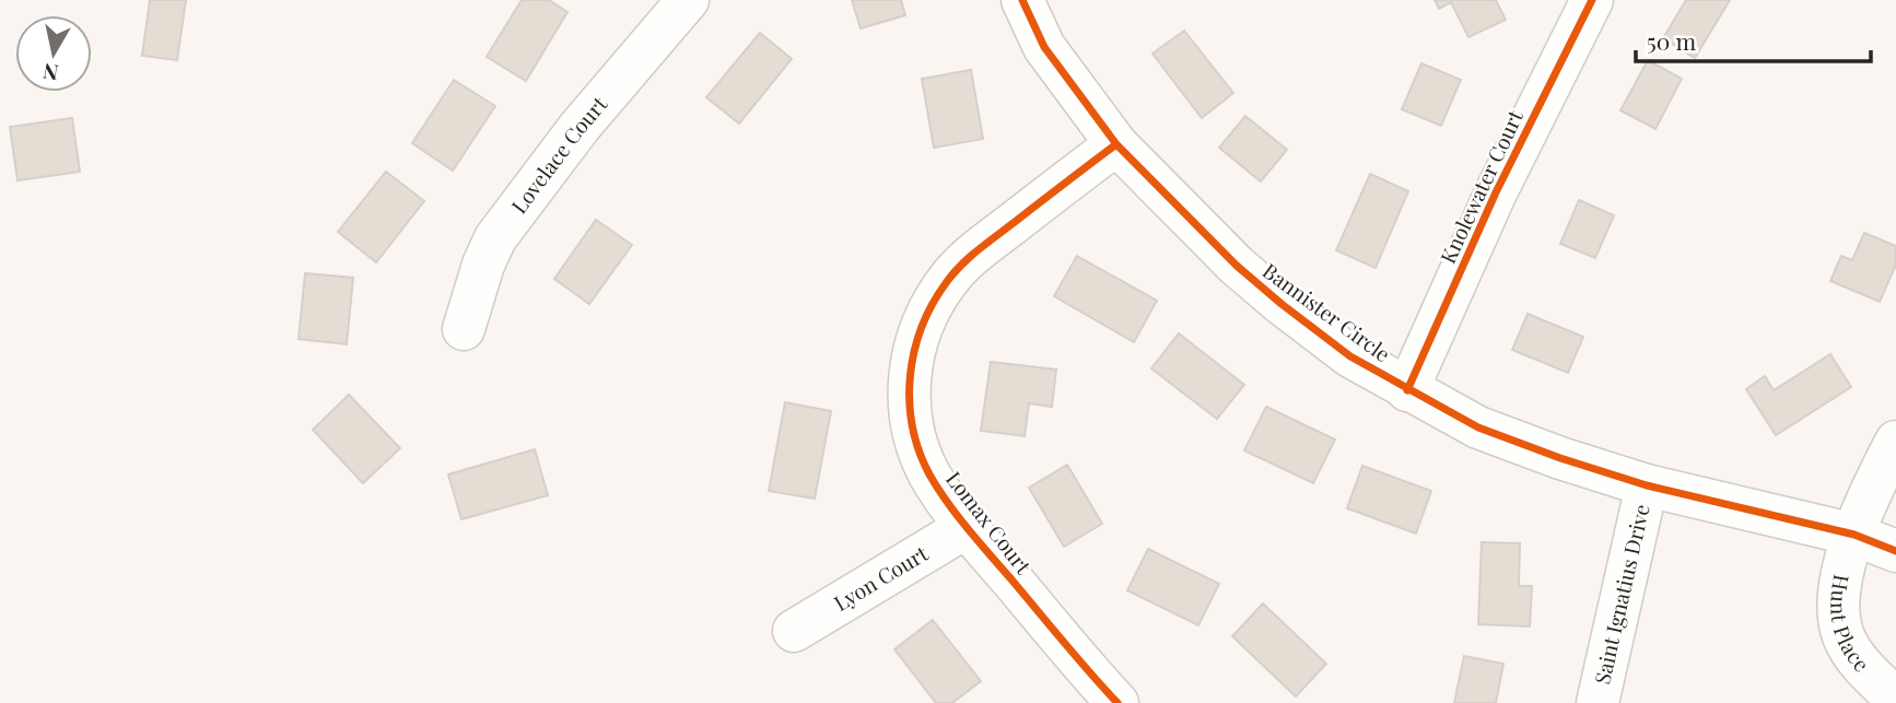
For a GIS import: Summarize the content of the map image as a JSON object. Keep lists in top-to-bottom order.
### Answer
{
  "streets": {
    "street": [
      "Lovelace Court",
      "Knolewater Court",
      "Bannister Circle",
      "Lomax Court",
      "Lyon Court",
      "Saint Ignatius Drive",
      "Hunt Place"
    ]
  },
  "crossings": [
    ["Knolewater Court", "Bannister Circle"],
    ["Bannister Circle", "Lomax Court"],
    ["Bannister Circle", "Saint Ignatius Drive"],
    ["Bannister Circle", "Hunt Place"],
    ["Lomax Court", "Lyon Court"]
  ],
  "scale_bar": "50 m",
  "north": "bottom"
}
